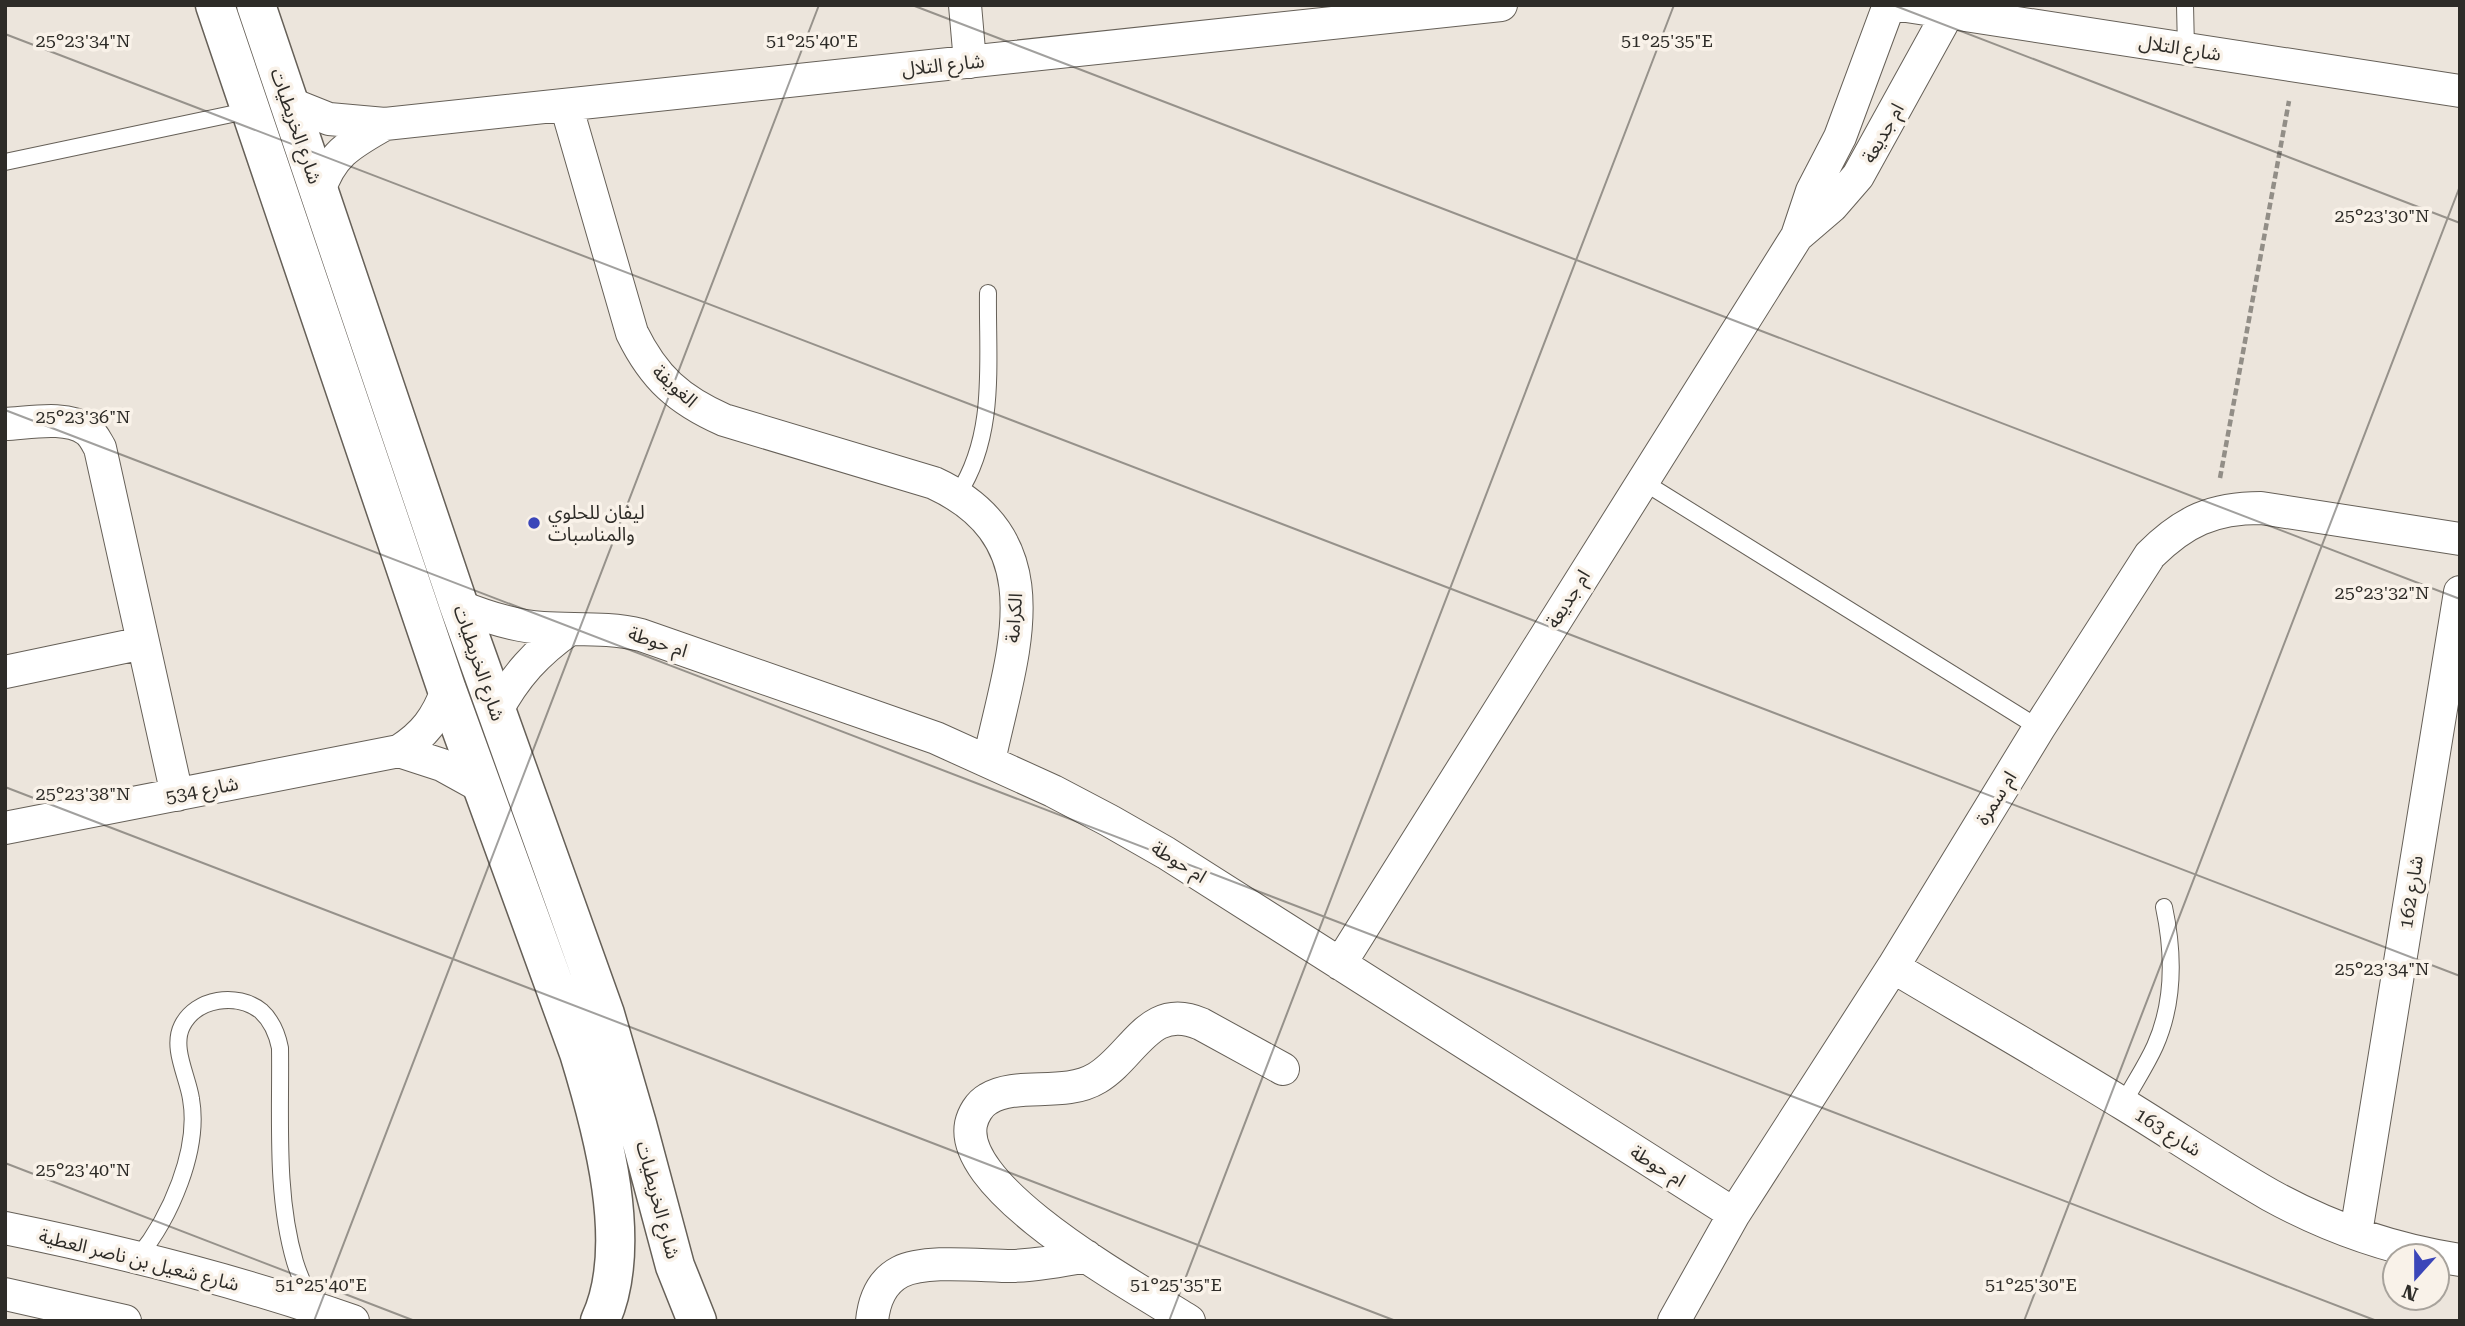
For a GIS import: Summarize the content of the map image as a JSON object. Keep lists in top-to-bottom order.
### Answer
{
  "streets": {
    "street": [
      "شارع التلال",
      "شارع الخريطيات",
      "ام جديعة",
      "الغويفة",
      "الكرامة",
      "ام حوطة",
      "شارع 534",
      "ام سمرة",
      "شارع 162",
      "شارع 163",
      "شارع شعيل بن ناصر العطية"
    ]
  },
  "crossings": [
    ["شارع التلال", "شارع الخريطيات"],
    ["شارع التلال", "ام جديعة"],
    ["شارع التلال", "الغويفة"],
    ["شارع الخريطيات", "ام حوطة"],
    ["شارع الخريطيات", "شارع 534"],
    ["ام جديعة", "ام حوطة"],
    ["الغويفة", "الكرامة"],
    ["الكرامة", "ام حوطة"],
    ["ام حوطة", "ام سمرة"],
    ["ام سمرة", "شارع 163"],
    ["شارع 162", "شارع 163"]
  ],
  "places": ["ليفان للحلوي والمناسبات"],
  "north": "bottom",
  "coordinates": [
    "25°23'34\"N",
    "51°25'40\"E",
    "51°25'35\"E",
    "25°23'30\"N",
    "25°23'36\"N",
    "25°23'32\"N",
    "25°23'38\"N",
    "25°23'40\"N",
    "51°25'30\"E"
  ]
}
